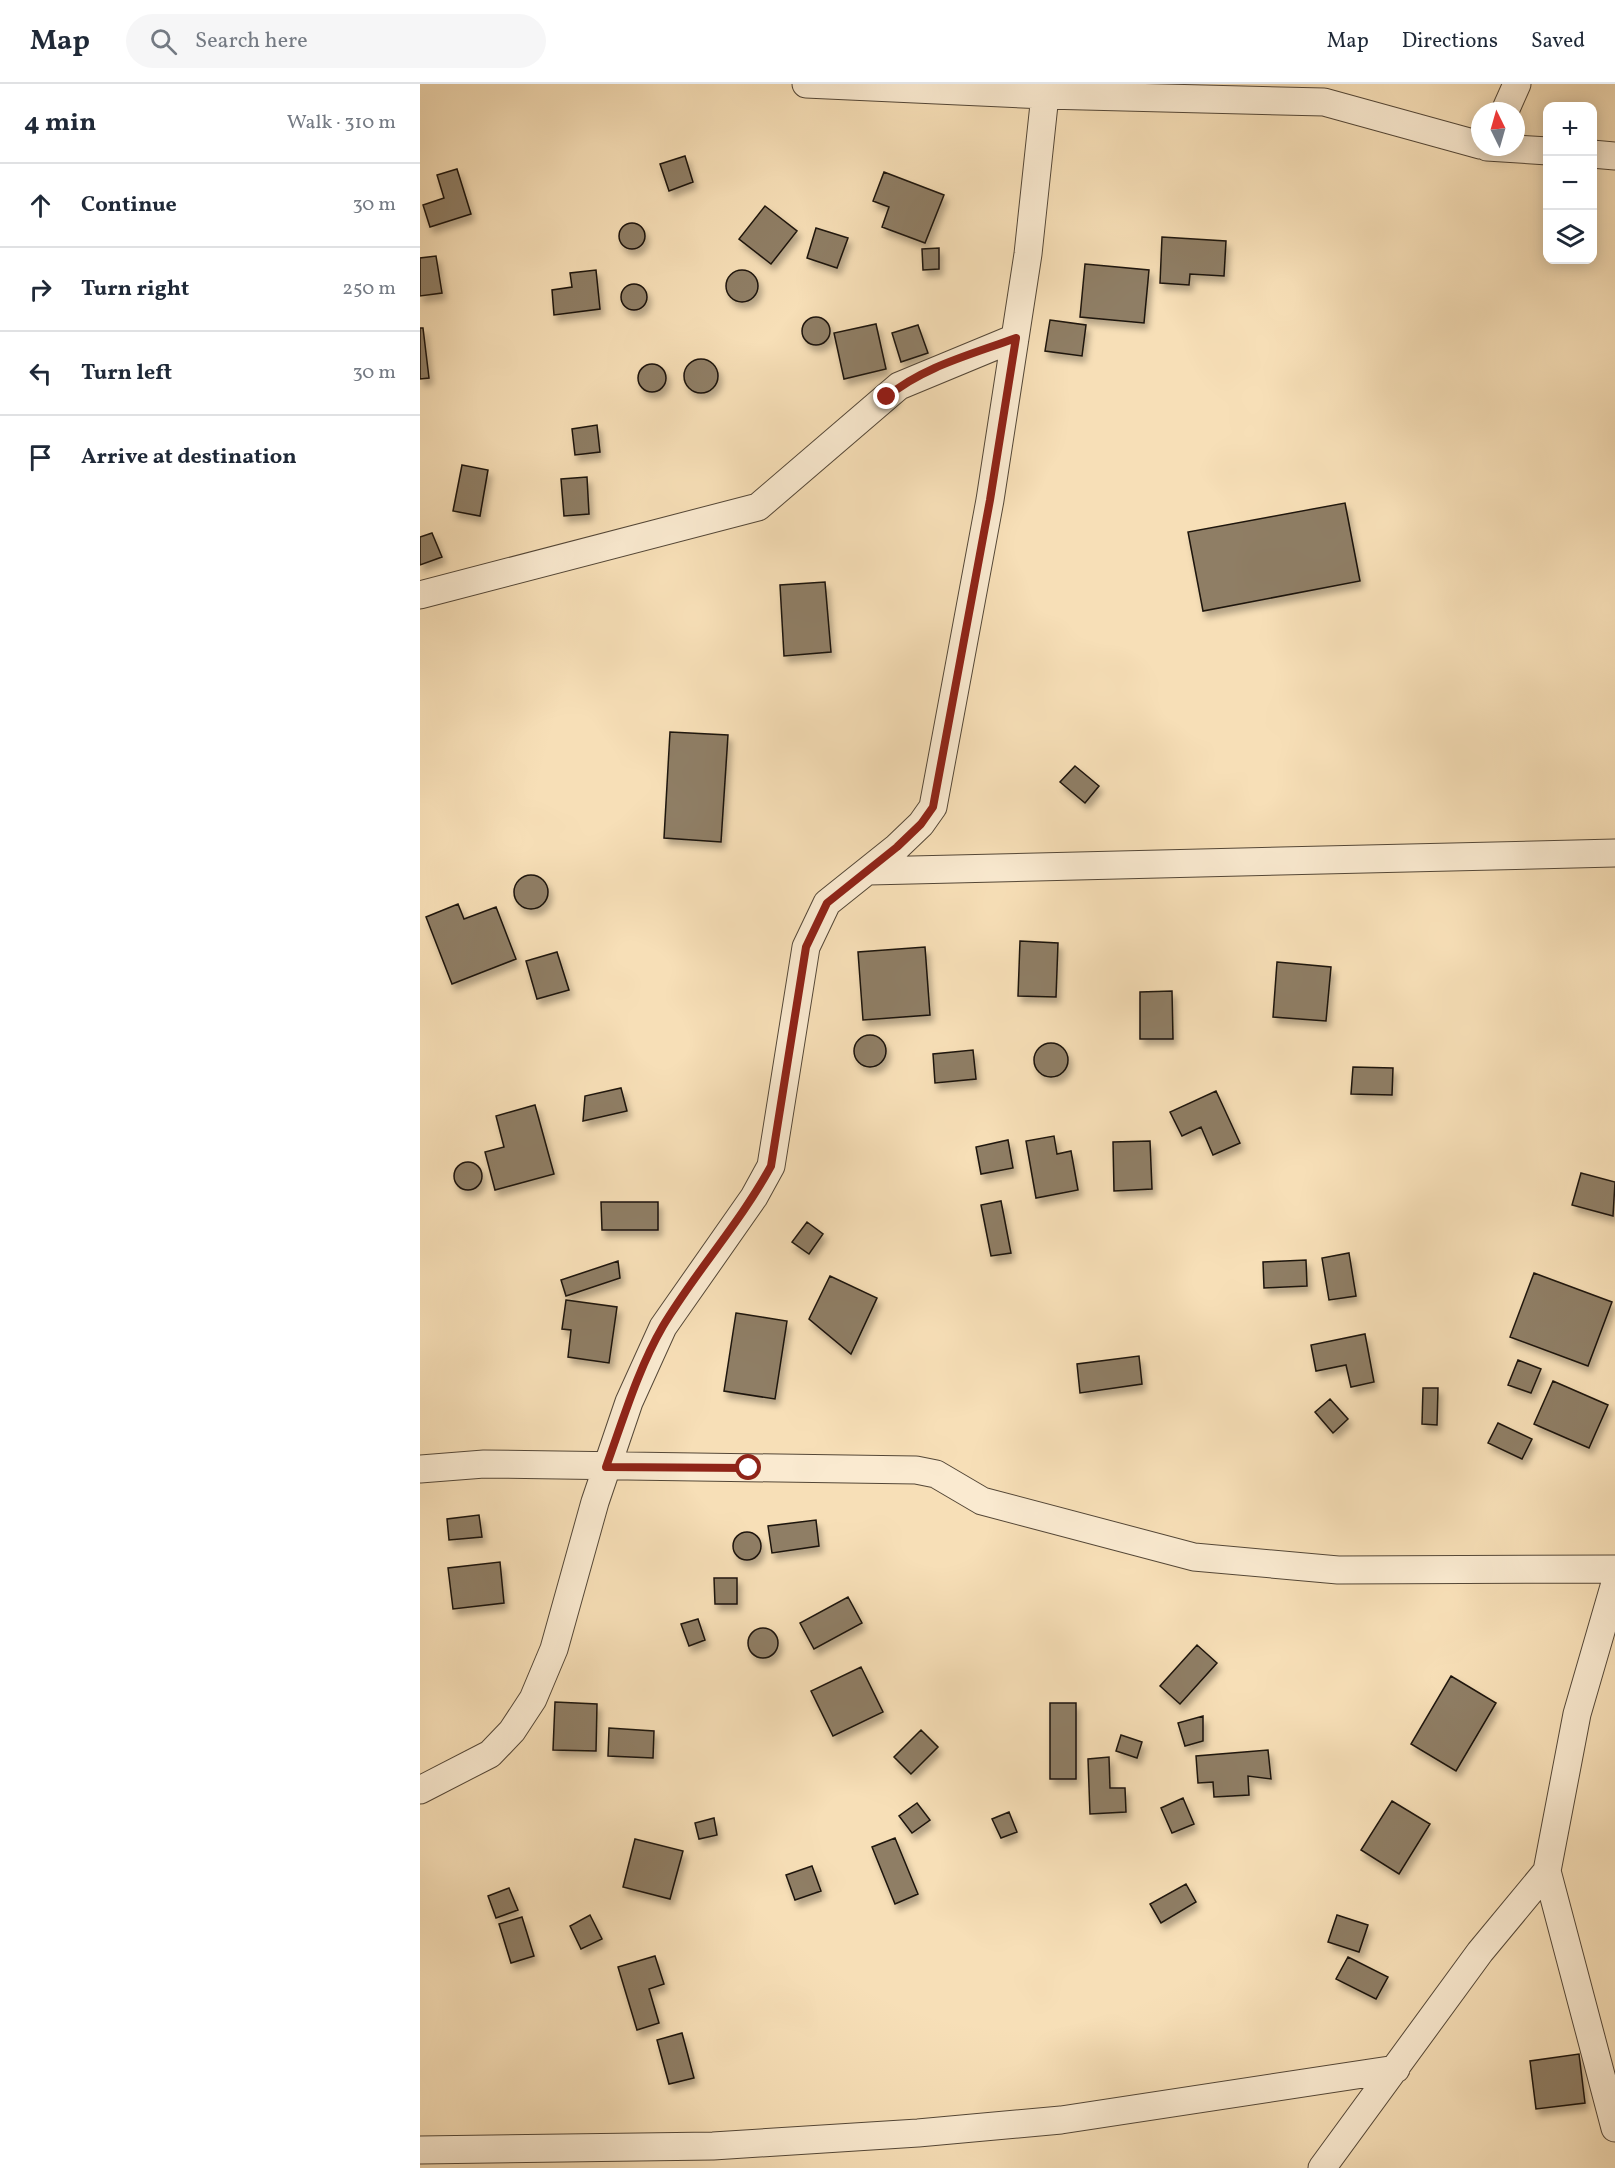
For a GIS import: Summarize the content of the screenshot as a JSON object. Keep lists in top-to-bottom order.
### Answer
{
  "north": "top",
  "page": {
    "header": "Map",
    "search": "Search here",
    "nav": ["Map", "Directions", "Saved"],
    "heading": ["4 min", "Walk · 310 m"],
    "map_buttons": ["+", "−"],
    "list": [
      ["Continue", "30 m"],
      ["Turn right", "250 m"],
      ["Turn left", "30 m"],
      "Arrive at destination"
    ]
  }
}
